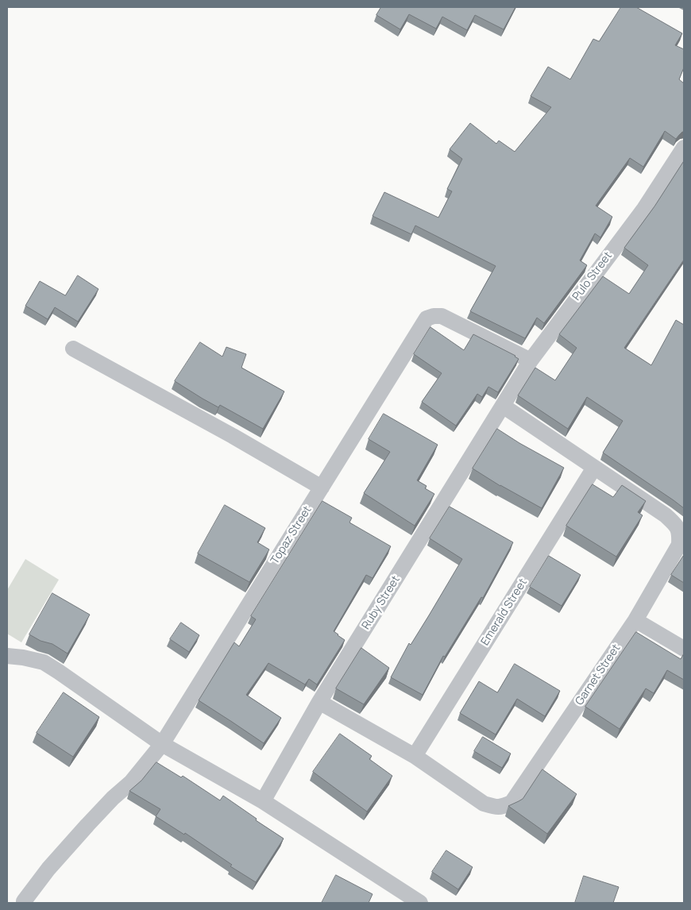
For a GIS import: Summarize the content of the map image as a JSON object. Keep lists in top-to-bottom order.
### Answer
{
  "streets": {
    "street": [
      "Pulo Street",
      "Topaz Street",
      "Ruby Street",
      "Emerald Street",
      "Garnet Street"
    ]
  },
  "crossings": [
    ["Pulo Street", "Topaz Street"],
    ["Pulo Street", "Ruby Street"],
    ["Emerald Street", "Garnet Street"]
  ]
}
